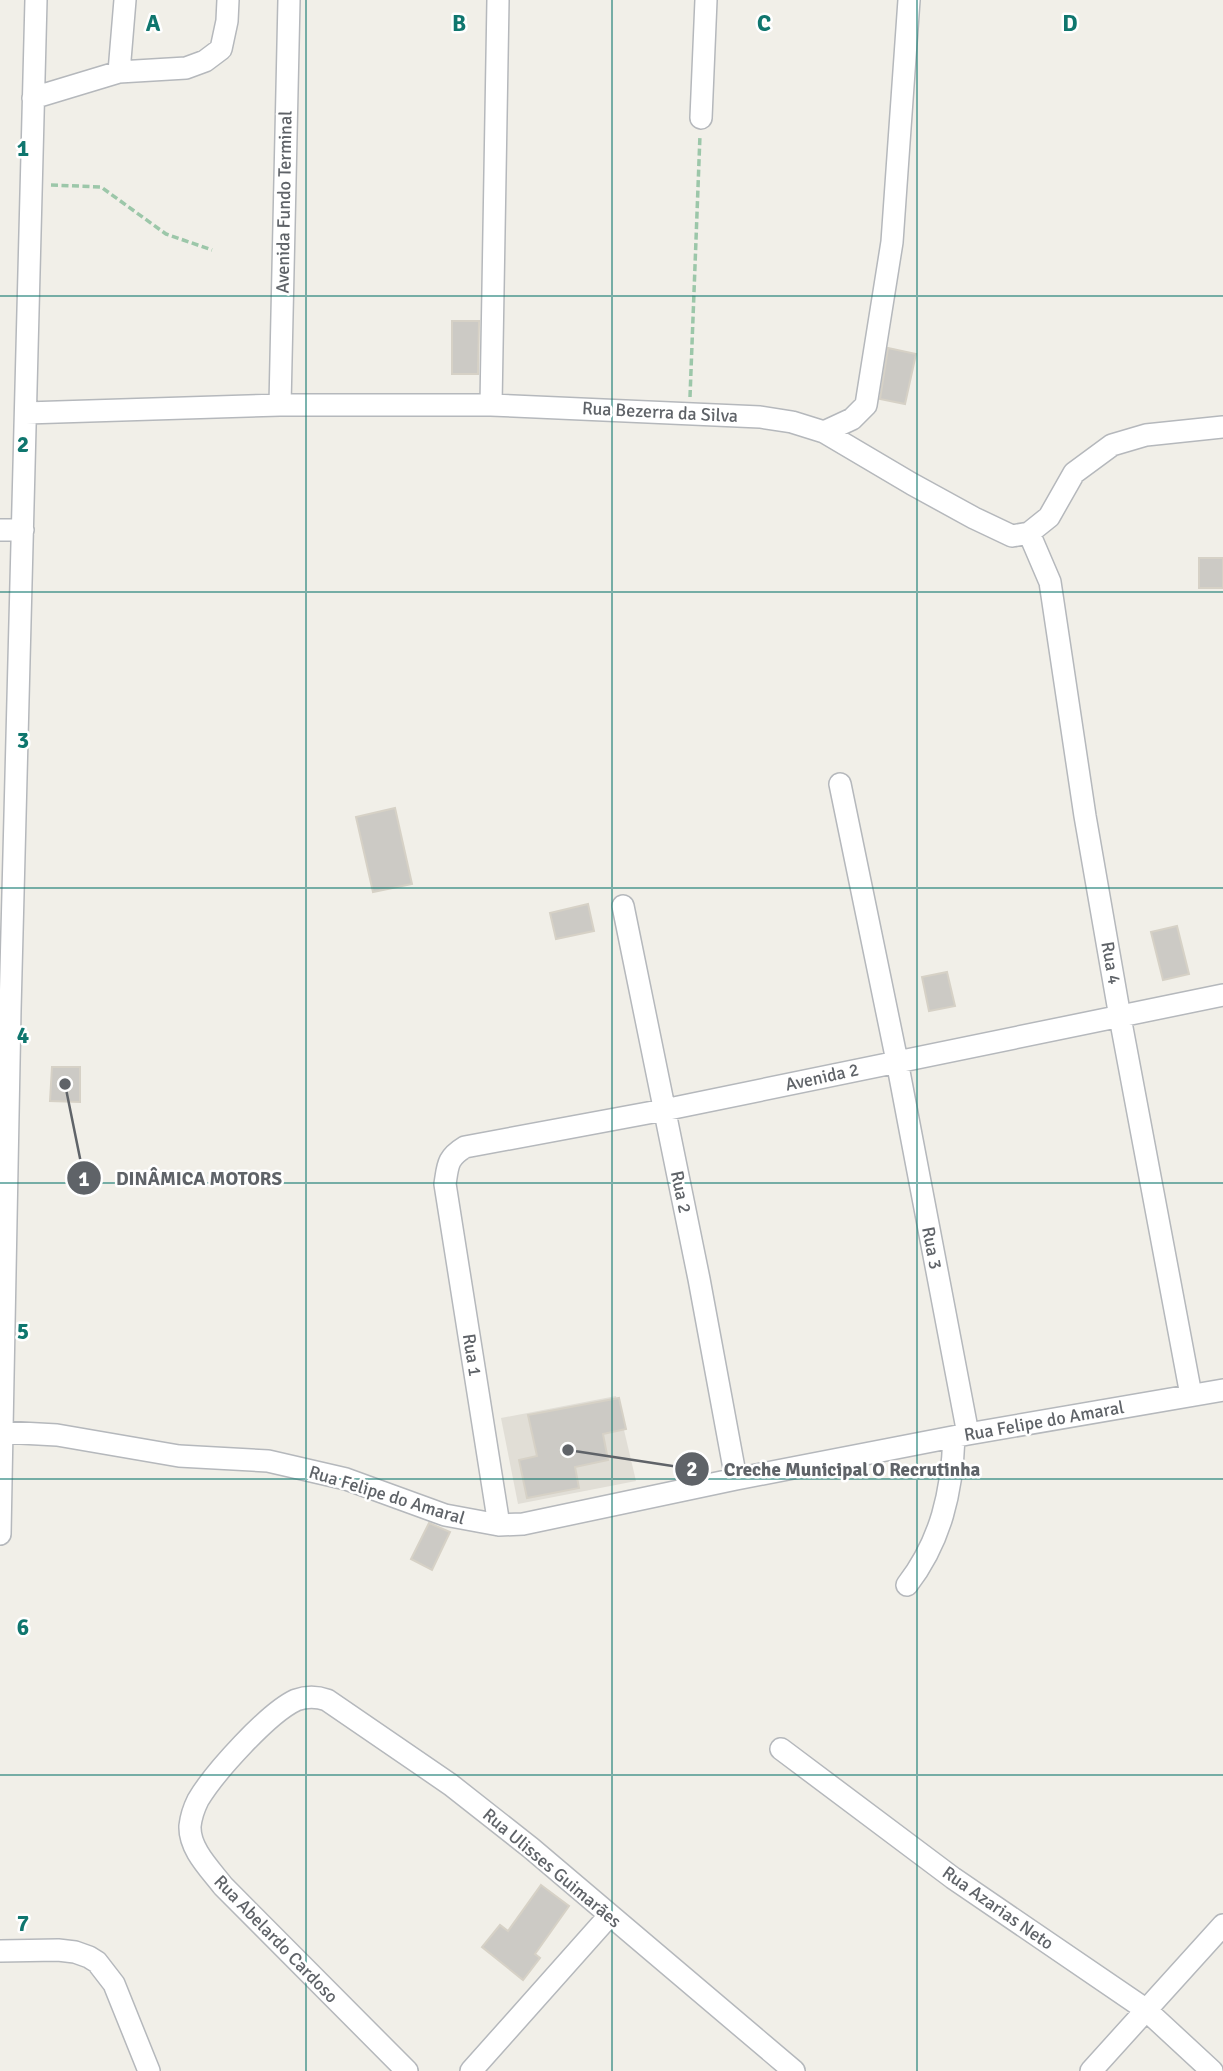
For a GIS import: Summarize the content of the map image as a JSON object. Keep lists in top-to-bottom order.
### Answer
{
  "streets": {
    "street": [
      "Avenida Fundo Terminal",
      "Rua Bezerra da Silva",
      "Rua 4",
      "Avenida 2",
      "Rua 2",
      "Rua 3",
      "Rua 1",
      "Rua Felipe do Amaral",
      "Rua Ulisses Guimarães",
      "Rua Azarias Neto",
      "Rua Abelardo Cardoso"
    ]
  },
  "crossings": [
    ["Avenida Fundo Terminal", "Rua Bezerra da Silva"],
    ["Rua Bezerra da Silva", "Rua 4"],
    ["Rua 4", "Avenida 2"],
    ["Rua 4", "Rua Felipe do Amaral"],
    ["Avenida 2", "Rua 2"],
    ["Avenida 2", "Rua 3"],
    ["Avenida 2", "Rua 1"],
    ["Rua 2", "Rua Felipe do Amaral"],
    ["Rua 3", "Rua Felipe do Amaral"],
    ["Rua 1", "Rua Felipe do Amaral"],
    ["Rua Ulisses Guimarães", "Rua Abelardo Cardoso"]
  ],
  "places": ["DINÂMICA MOTORS", "Creche Municipal O Recrutinha"],
  "grid": {
    "columns": [
      "A",
      "B",
      "C",
      "D"
    ],
    "rows": [
      "1",
      "2",
      "3",
      "4",
      "5",
      "6",
      "7"
    ]
  }
}
